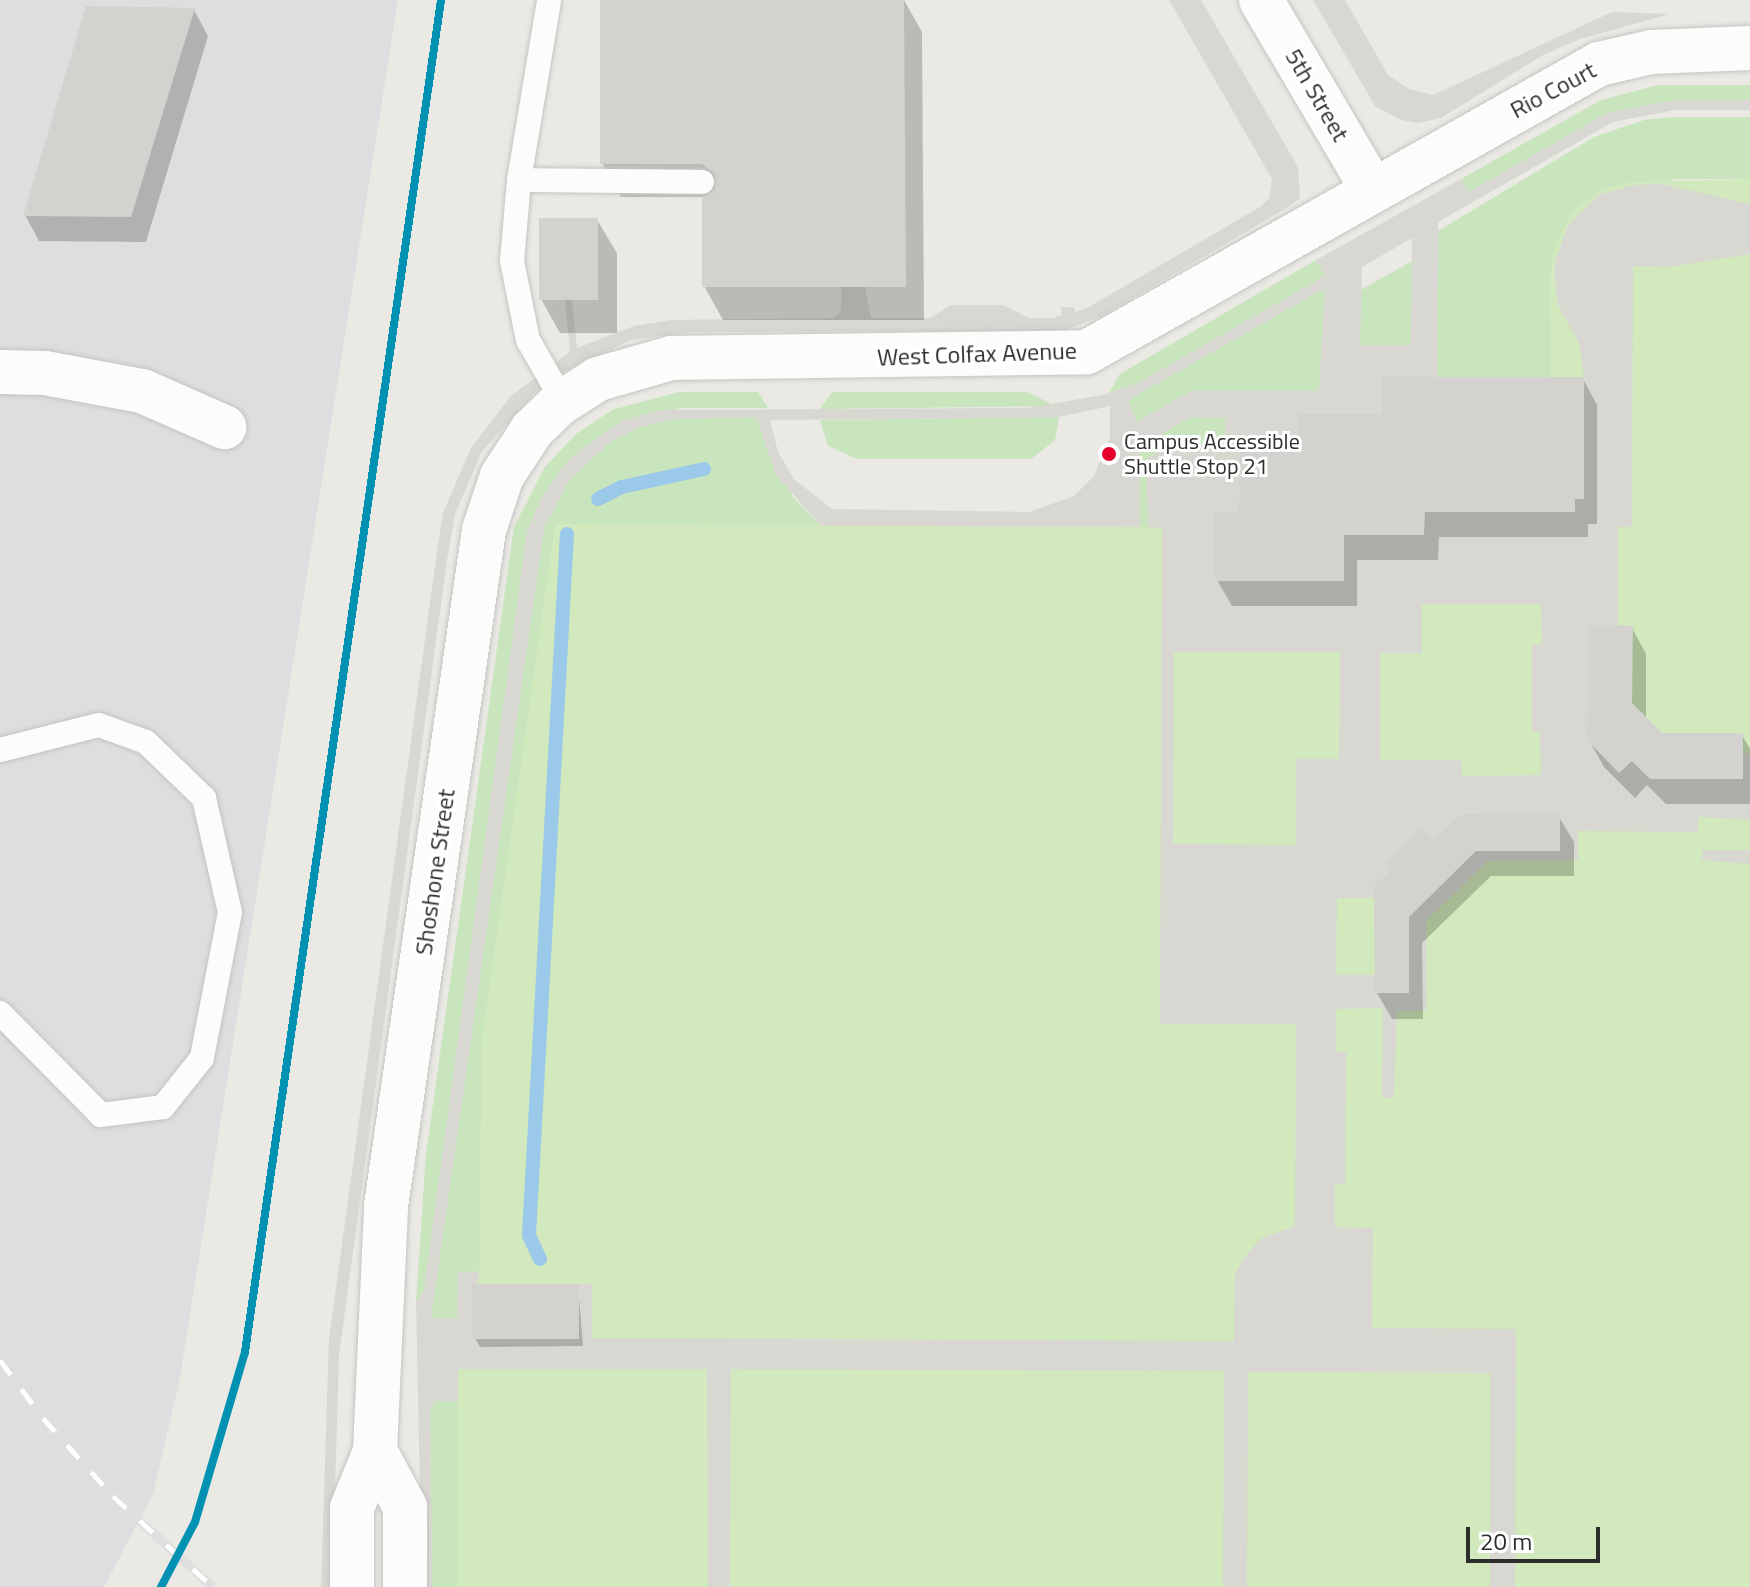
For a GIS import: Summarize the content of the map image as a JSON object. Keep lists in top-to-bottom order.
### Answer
{
  "streets": {
    "street": [
      "Rio Court",
      "5th Street",
      "West Colfax Avenue",
      "Shoshone Street"
    ]
  },
  "crossings": [
    ["Rio Court", "5th Street"],
    ["Rio Court", "West Colfax Avenue"],
    ["5th Street", "West Colfax Avenue"],
    ["West Colfax Avenue", "Shoshone Street"]
  ],
  "places": ["Campus Accessible Shuttle Stop 21"],
  "scale_bar": "20 m"
}
